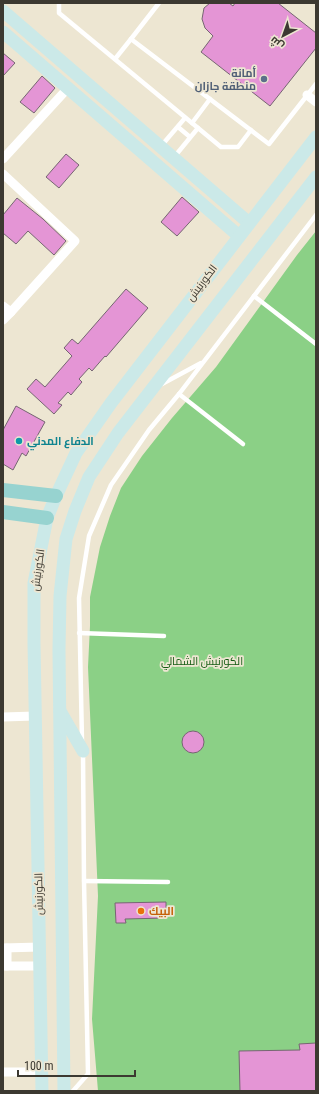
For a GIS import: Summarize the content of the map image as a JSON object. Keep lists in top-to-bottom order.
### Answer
{
  "streets": {
    "main road": ["الكورنيش"]
  },
  "parks": ["الكورنيش الشمالي"],
  "places": ["أمانة منطقة جازان", "الدفاع المدني", "البيك"],
  "scale_bar": "100 m",
  "north": "bottom left"
}
